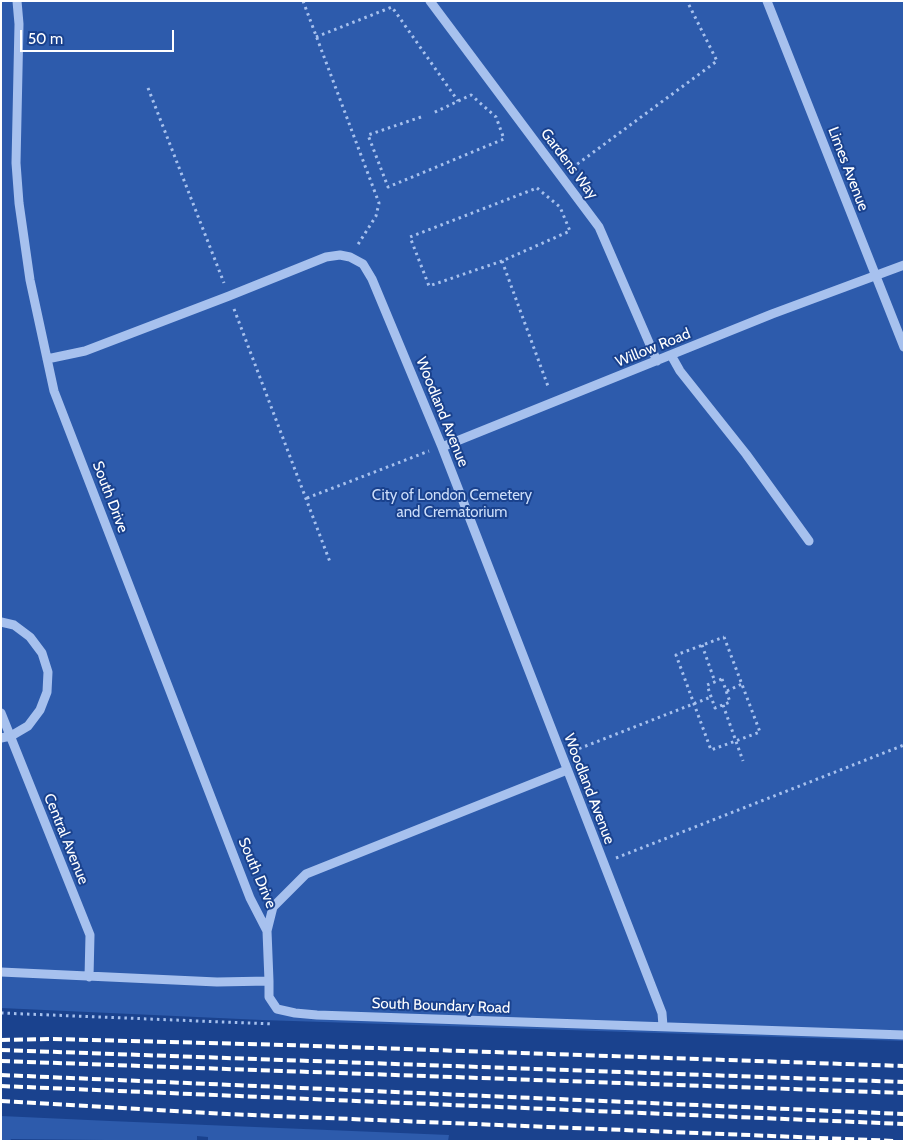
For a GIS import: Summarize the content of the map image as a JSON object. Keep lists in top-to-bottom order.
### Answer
{
  "streets": {
    "lane": [
      "Gardens Way",
      "Limes Avenue",
      "Willow Road",
      "Woodland Avenue",
      "South Drive",
      "Central Avenue",
      "South Boundary Road"
    ]
  },
  "crossings": [
    ["Gardens Way", "Willow Road"],
    ["Limes Avenue", "Willow Road"],
    ["Willow Road", "Woodland Avenue"],
    ["Woodland Avenue", "South Boundary Road"],
    ["South Drive", "South Boundary Road"]
  ],
  "parks": ["City of London Cemetery and Crematorium"],
  "scale_bar": "50 m"
}
